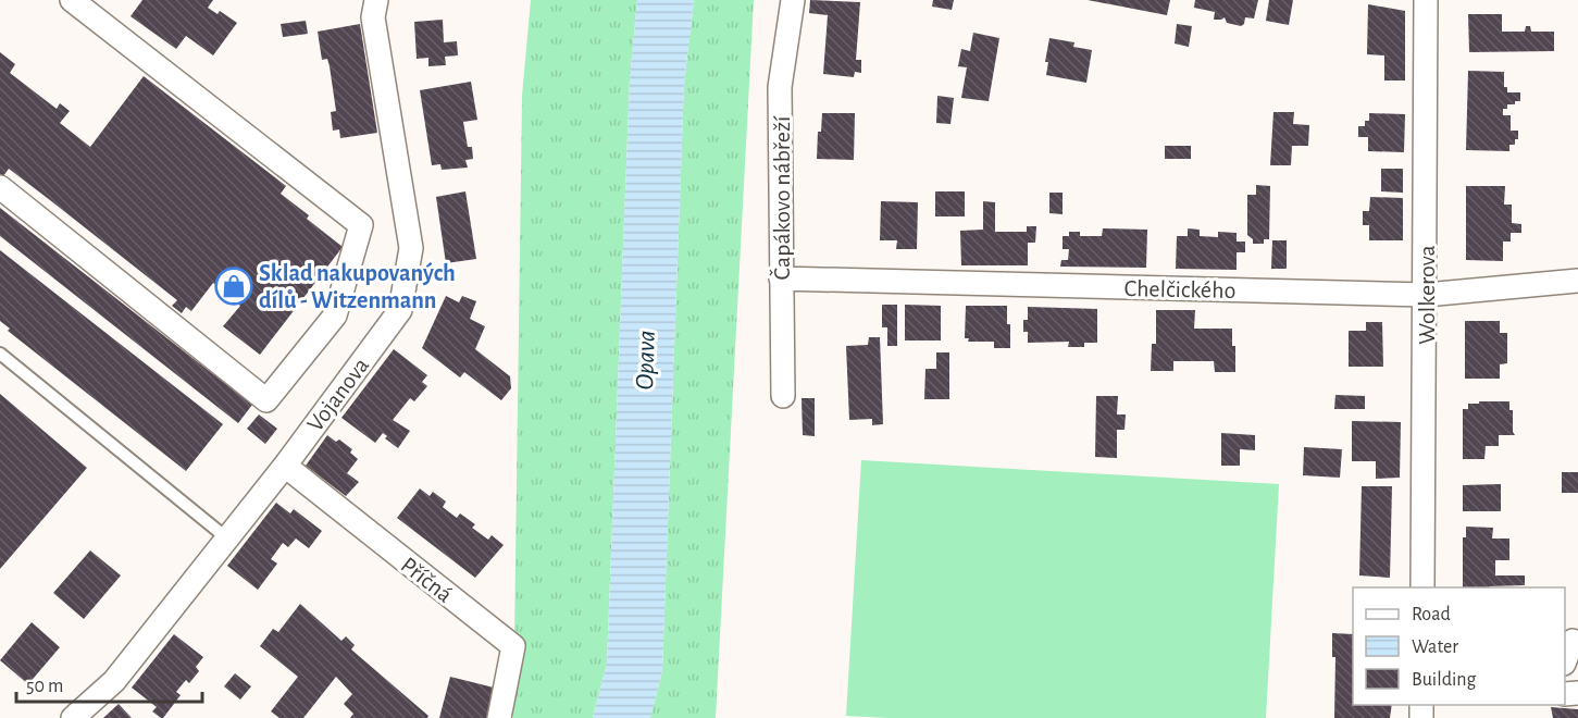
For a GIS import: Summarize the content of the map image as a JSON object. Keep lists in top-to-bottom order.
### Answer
{
  "streets": {
    "street": [
      "Čapákovo nábřeží",
      "Chelčického",
      "Wolkerova",
      "Vojanova",
      "Příčná"
    ]
  },
  "crossings": [
    ["Čapákovo nábřeží", "Chelčického"],
    ["Chelčického", "Wolkerova"],
    ["Vojanova", "Příčná"]
  ],
  "water": ["Opava"],
  "places": {
    "shop": ["Sklad nakupovaných dílů - Witzenmann"]
  },
  "legend": ["Road", "Water", "Building"],
  "scale_bar": "50 m"
}
